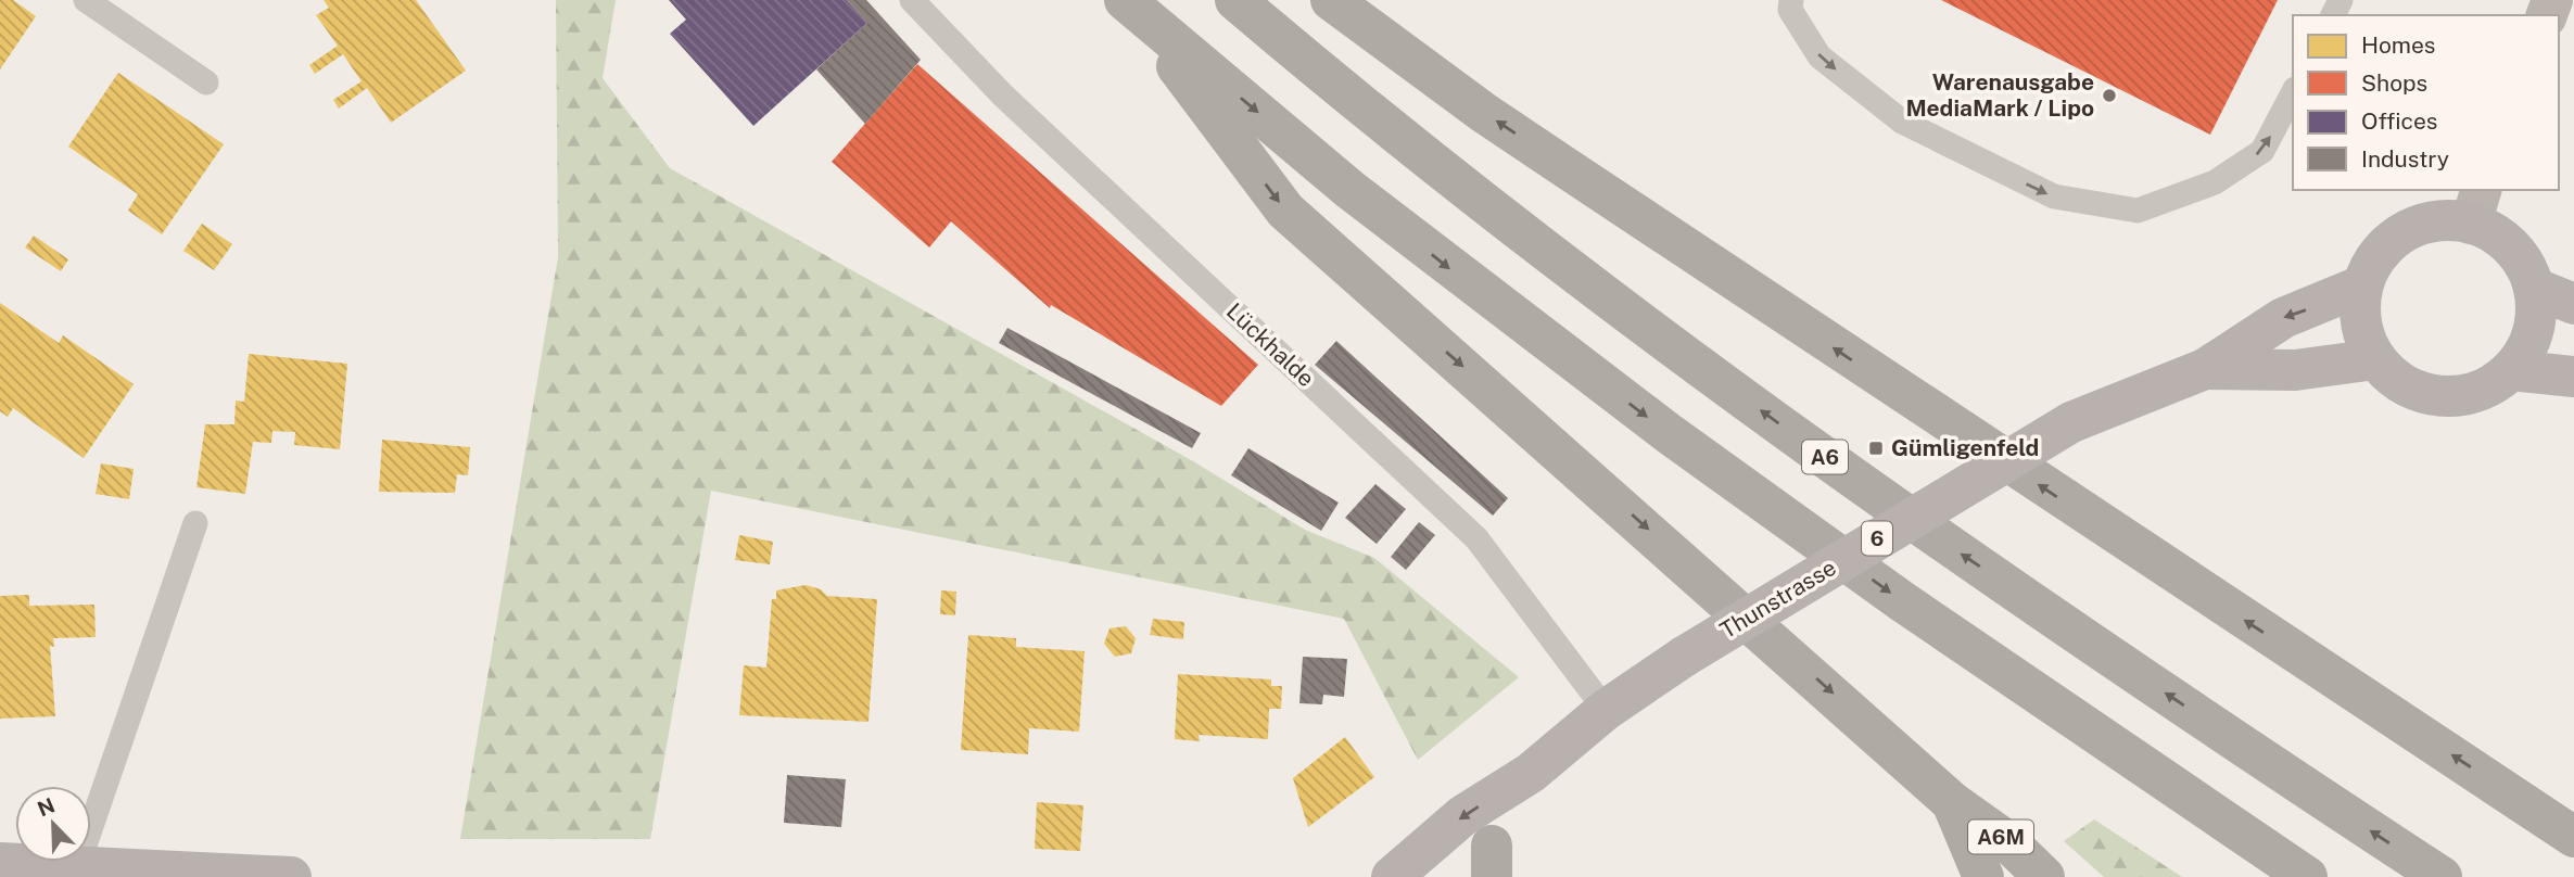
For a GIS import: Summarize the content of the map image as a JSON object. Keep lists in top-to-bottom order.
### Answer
{
  "streets": {
    "highway": ["A6", "A6M"],
    "main road": ["6", "Thunstrasse"],
    "lane": ["Lückhalde"]
  },
  "crossings": [
    ["Lückhalde", "Thunstrasse"]
  ],
  "places": {
    "other": ["Warenausgabe MediaMark / Lipo"],
    "transit": ["Gümligenfeld"]
  },
  "legend": [
    "Homes",
    "Shops",
    "Offices",
    "Industry"
  ],
  "north": "top left"
}
